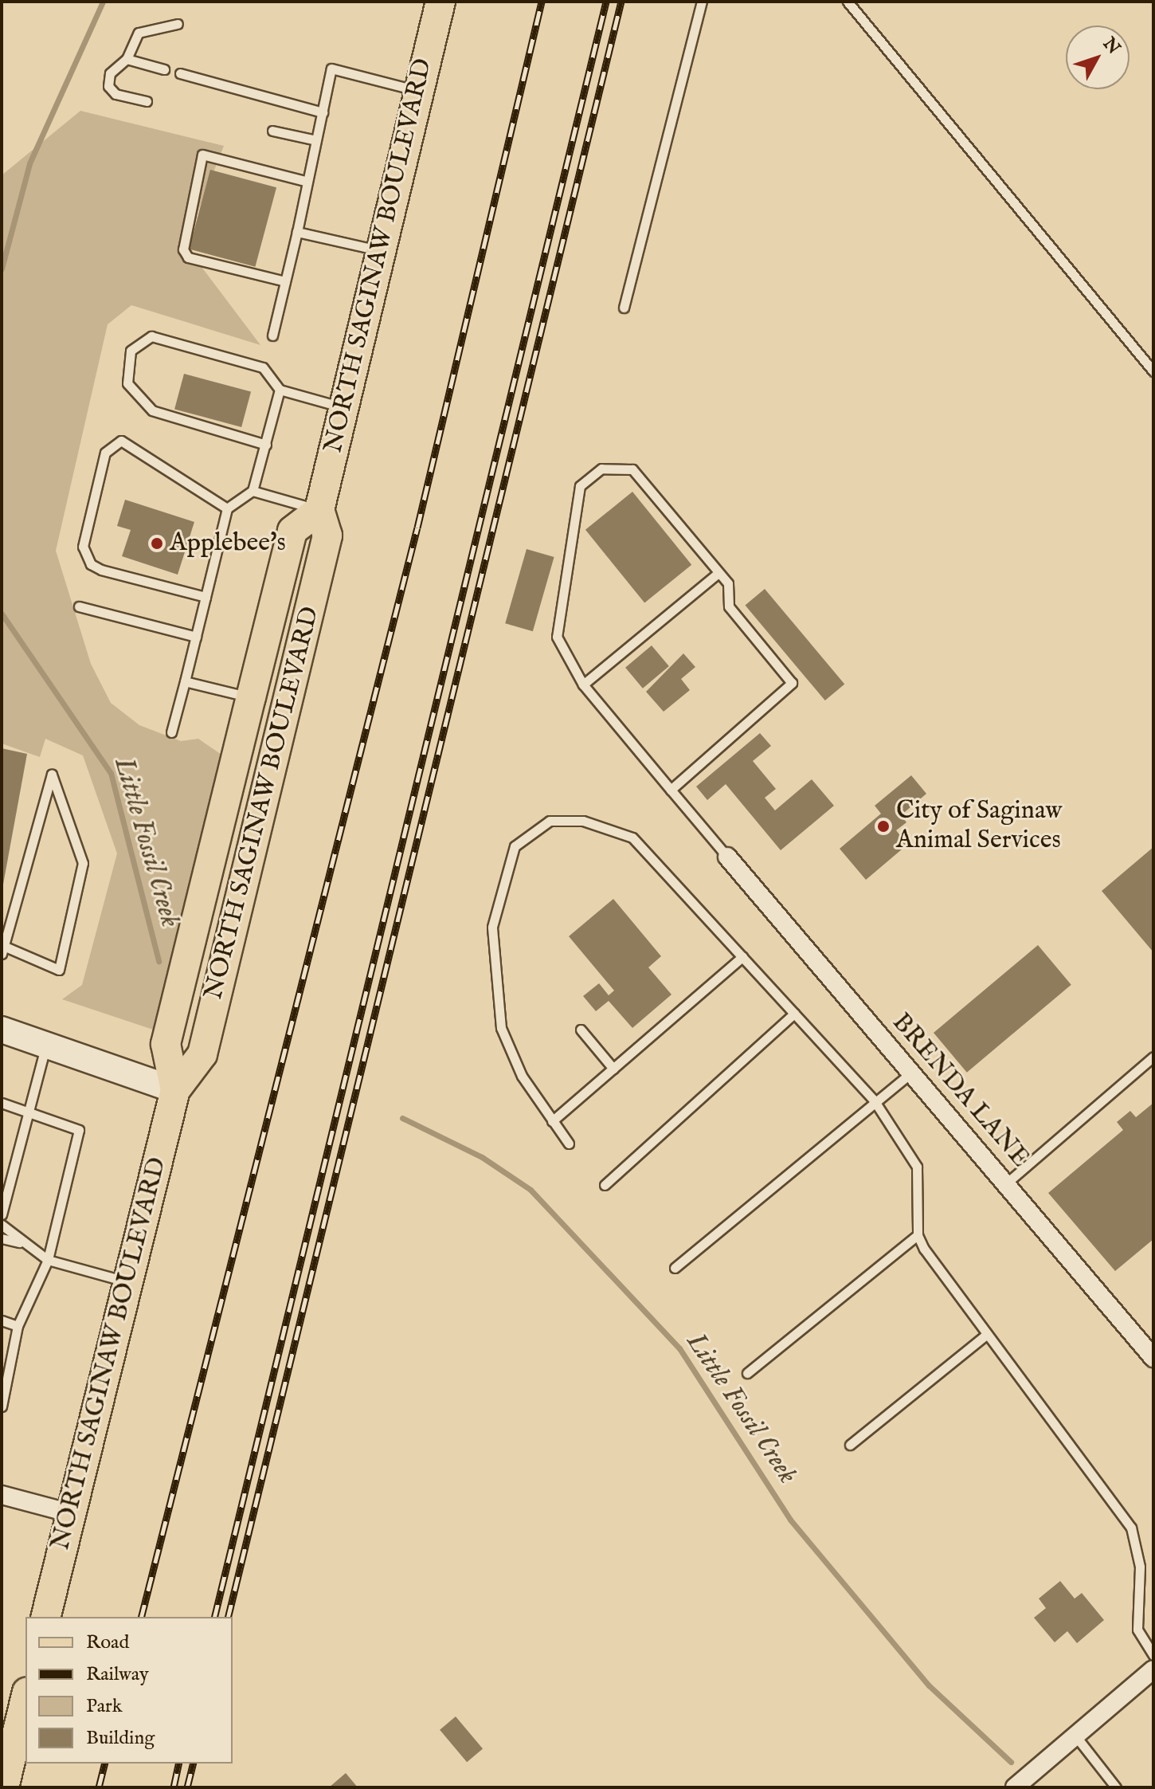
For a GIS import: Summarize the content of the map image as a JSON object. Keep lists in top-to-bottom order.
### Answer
{
  "streets": {
    "main road": ["NORTH SAGINAW BOULEVARD"],
    "street": ["BRENDA LANE"]
  },
  "water": ["Little Fossil Creek"],
  "places": ["Applebee's", "City of Saginaw Animal Services"],
  "legend": [
    "Road",
    "Railway",
    "Park",
    "Building"
  ],
  "north": "top right"
}
